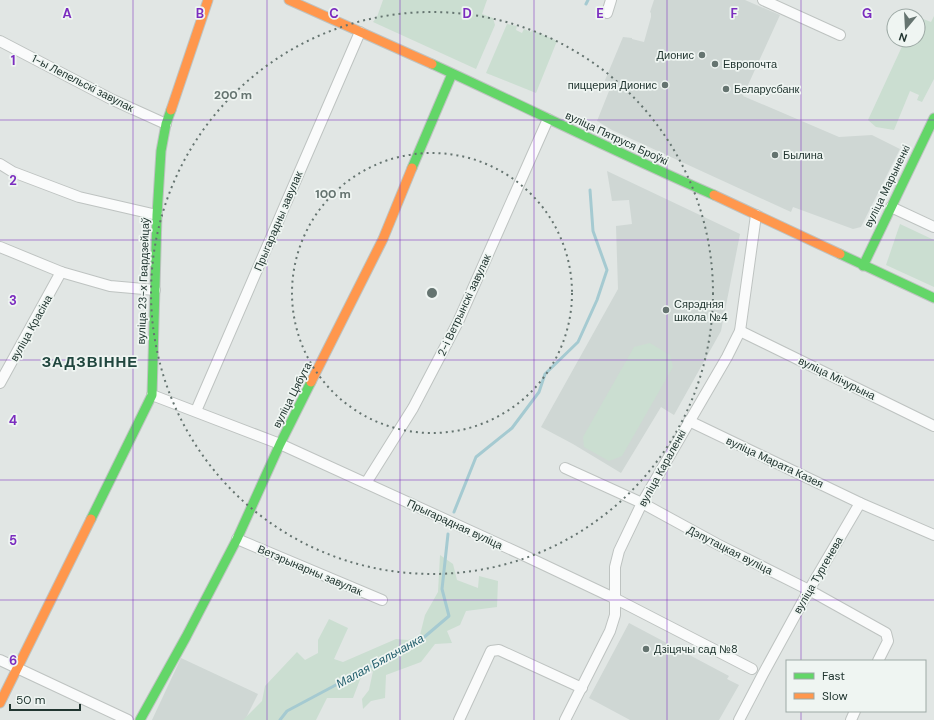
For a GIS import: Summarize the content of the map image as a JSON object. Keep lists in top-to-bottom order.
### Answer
{
  "streets": {
    "street": [
      "1-ы Лепельскі завулак",
      "вуліца Пятруся Броўкі",
      "вуліца Марыненкі",
      "Прыгарадны завулак",
      "вуліца 23-х Гвардзейцаў",
      "2-і Ветрынскі завулак",
      "вуліца Красіна",
      "вуліца Мічурына",
      "вуліца Цябута",
      "вуліца Марата Казея",
      "вуліца Караленкі",
      "Прыгарадная вуліца",
      "Дэпутацкая вуліца",
      "Ветэрынарны завулак",
      "вуліца Тургенева"
    ]
  },
  "crossings": [
    ["1-ы Лепельскі завулак", "вуліца 23-х Гвардзейцаў"],
    ["вуліца Пятруся Броўкі", "вуліца Марыненкі"],
    ["вуліца Пятруся Броўкі", "Прыгарадны завулак"],
    ["вуліца Пятруся Броўкі", "2-і Ветрынскі завулак"],
    ["вуліца Пятруся Броўкі", "вуліца Цябута"],
    ["вуліца Пятруся Броўкі", "вуліца Караленкі"],
    ["Прыгарадны завулак", "Прыгарадная вуліца"],
    ["вуліца 23-х Гвардзейцаў", "Прыгарадная вуліца"],
    ["2-і Ветрынскі завулак", "Прыгарадная вуліца"],
    ["вуліца Мічурына", "вуліца Караленкі"],
    ["вуліца Цябута", "Прыгарадная вуліца"],
    ["вуліца Цябута", "Ветэрынарны завулак"],
    ["вуліца Марата Казея", "вуліца Караленкі"],
    ["вуліца Марата Казея", "вуліца Тургенева"],
    ["вуліца Караленкі", "Прыгарадная вуліца"],
    ["вуліца Караленкі", "Дэпутацкая вуліца"],
    ["Дэпутацкая вуліца", "вуліца Тургенева"]
  ],
  "districts": ["ЗАДЗВІННЕ"],
  "water": ["Малая Бяльчанка"],
  "places": [
    "Дионис",
    "Европочта",
    "пиццерия Дионис",
    "Беларусбанк",
    "Былина",
    "Сярэдняя школа №4",
    "Дзіцячы сад №8"
  ],
  "legend": ["Fast", "Slow"],
  "scale_bar": "50 m",
  "north": "bottom",
  "grid": {
    "columns": [
      "A",
      "B",
      "C",
      "D",
      "E",
      "F",
      "G"
    ],
    "rows": [
      "1",
      "2",
      "3",
      "4",
      "5",
      "6"
    ]
  },
  "rings": ["200 m", "100 m"]
}
